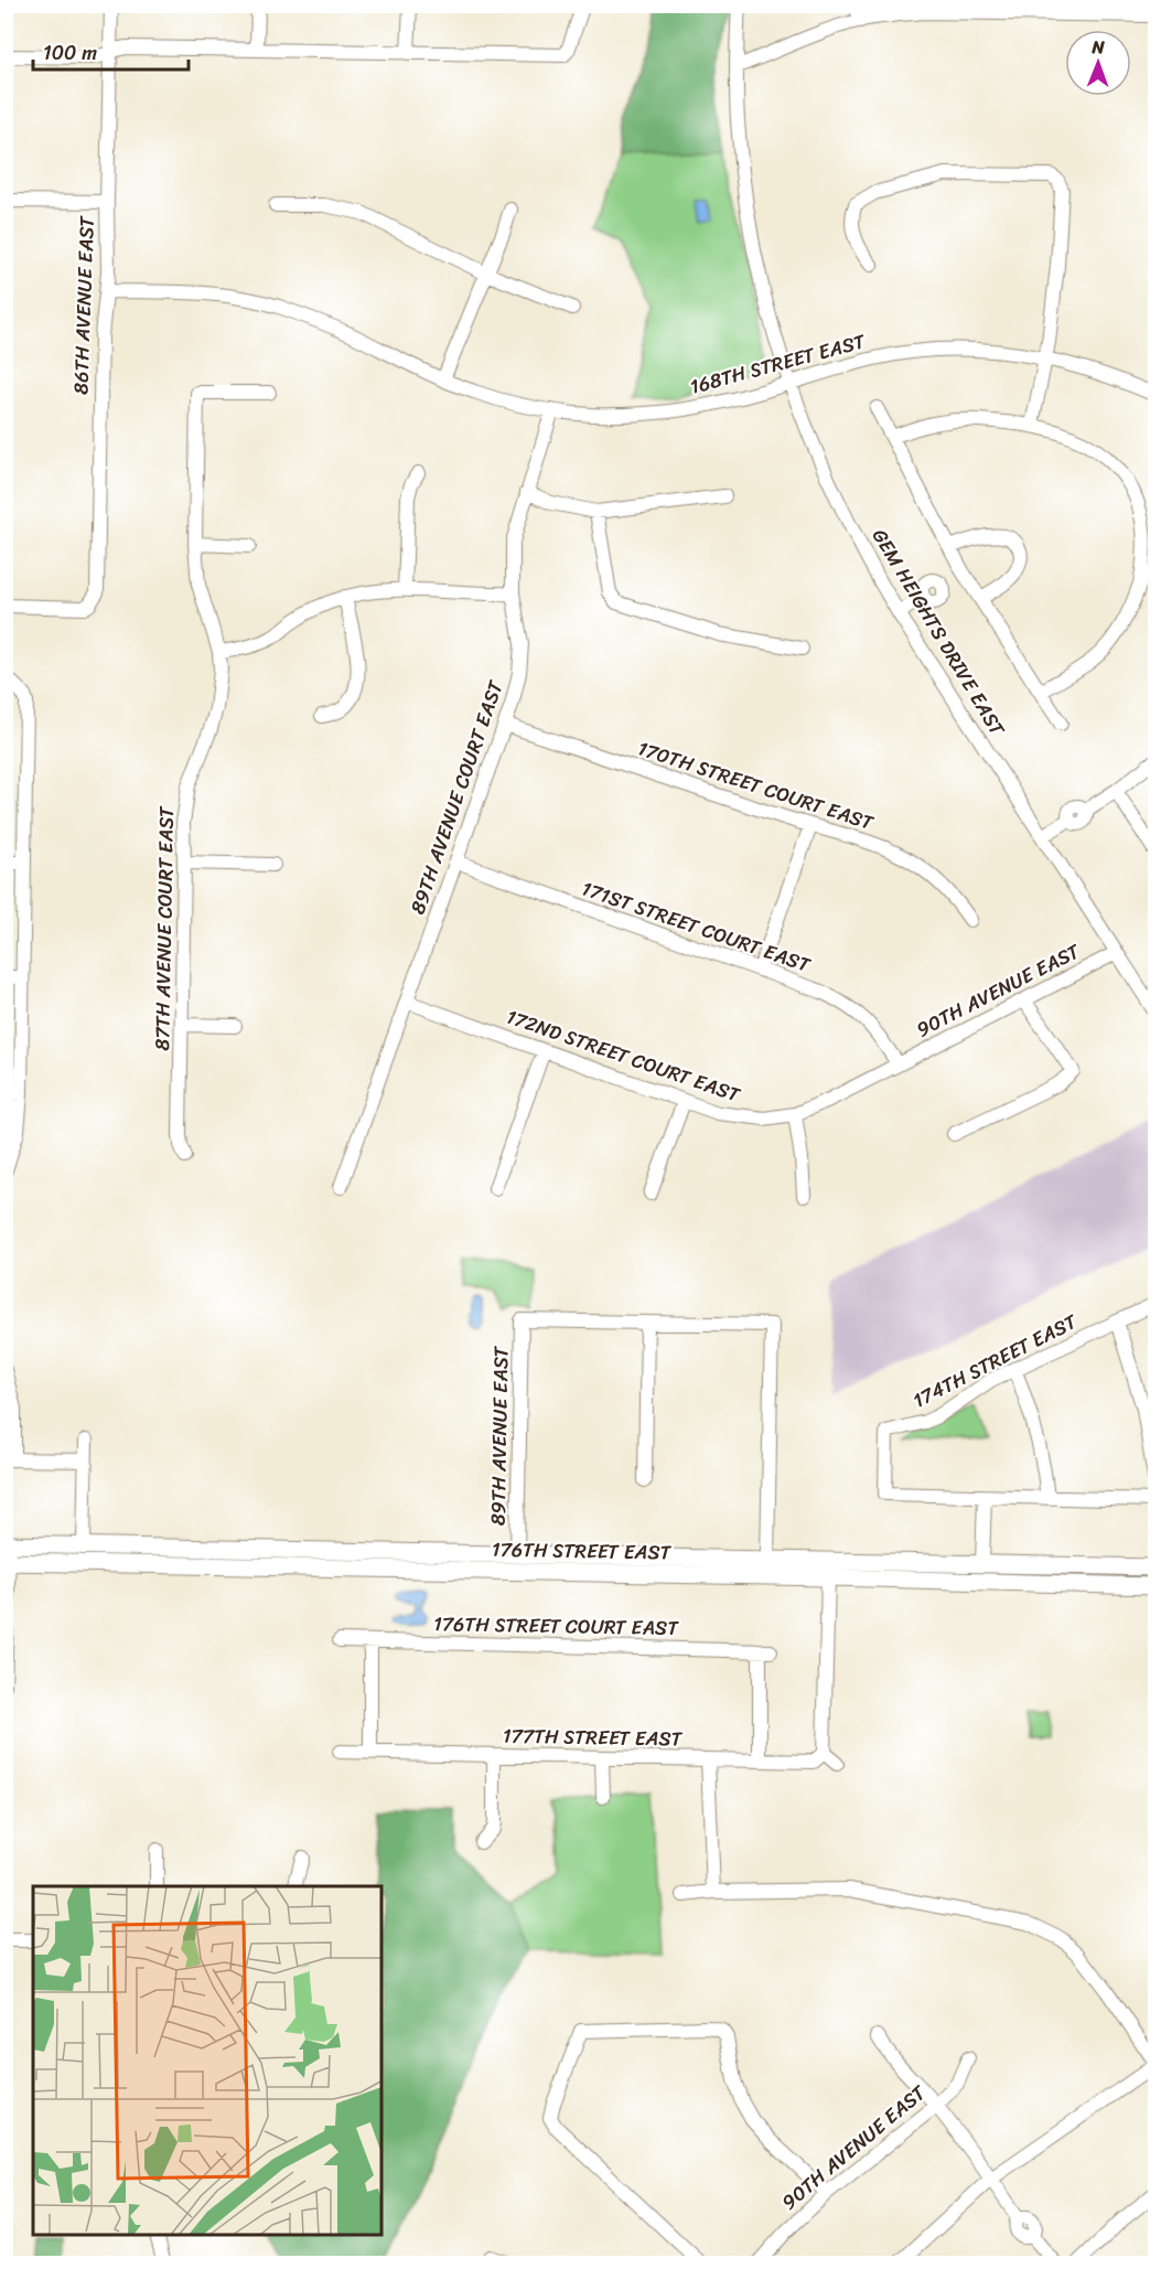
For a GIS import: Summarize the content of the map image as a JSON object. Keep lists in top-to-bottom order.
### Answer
{
  "streets": {
    "main road": ["176TH STREET EAST"],
    "street": [
      "86TH AVENUE EAST",
      "168TH STREET EAST",
      "GEM HEIGHTS DRIVE EAST",
      "170TH STREET COURT EAST",
      "89TH AVENUE COURT EAST",
      "171ST STREET COURT EAST",
      "87TH AVENUE COURT EAST",
      "90TH AVENUE EAST",
      "172ND STREET COURT EAST",
      "174TH STREET EAST",
      "89TH AVENUE EAST",
      "176TH STREET COURT EAST",
      "177TH STREET EAST"
    ]
  },
  "crossings": [
    ["86TH AVENUE EAST", "168TH STREET EAST"],
    ["168TH STREET EAST", "GEM HEIGHTS DRIVE EAST"],
    ["168TH STREET EAST", "89TH AVENUE COURT EAST"],
    ["GEM HEIGHTS DRIVE EAST", "90TH AVENUE EAST"],
    ["170TH STREET COURT EAST", "89TH AVENUE COURT EAST"],
    ["89TH AVENUE COURT EAST", "171ST STREET COURT EAST"],
    ["89TH AVENUE COURT EAST", "172ND STREET COURT EAST"],
    ["171ST STREET COURT EAST", "90TH AVENUE EAST"],
    ["171ST STREET COURT EAST", "172ND STREET COURT EAST"],
    ["90TH AVENUE EAST", "172ND STREET COURT EAST"],
    ["89TH AVENUE EAST", "176TH STREET EAST"],
    ["176TH STREET COURT EAST", "177TH STREET EAST"]
  ],
  "scale_bar": "100 m",
  "north": "top"
}
